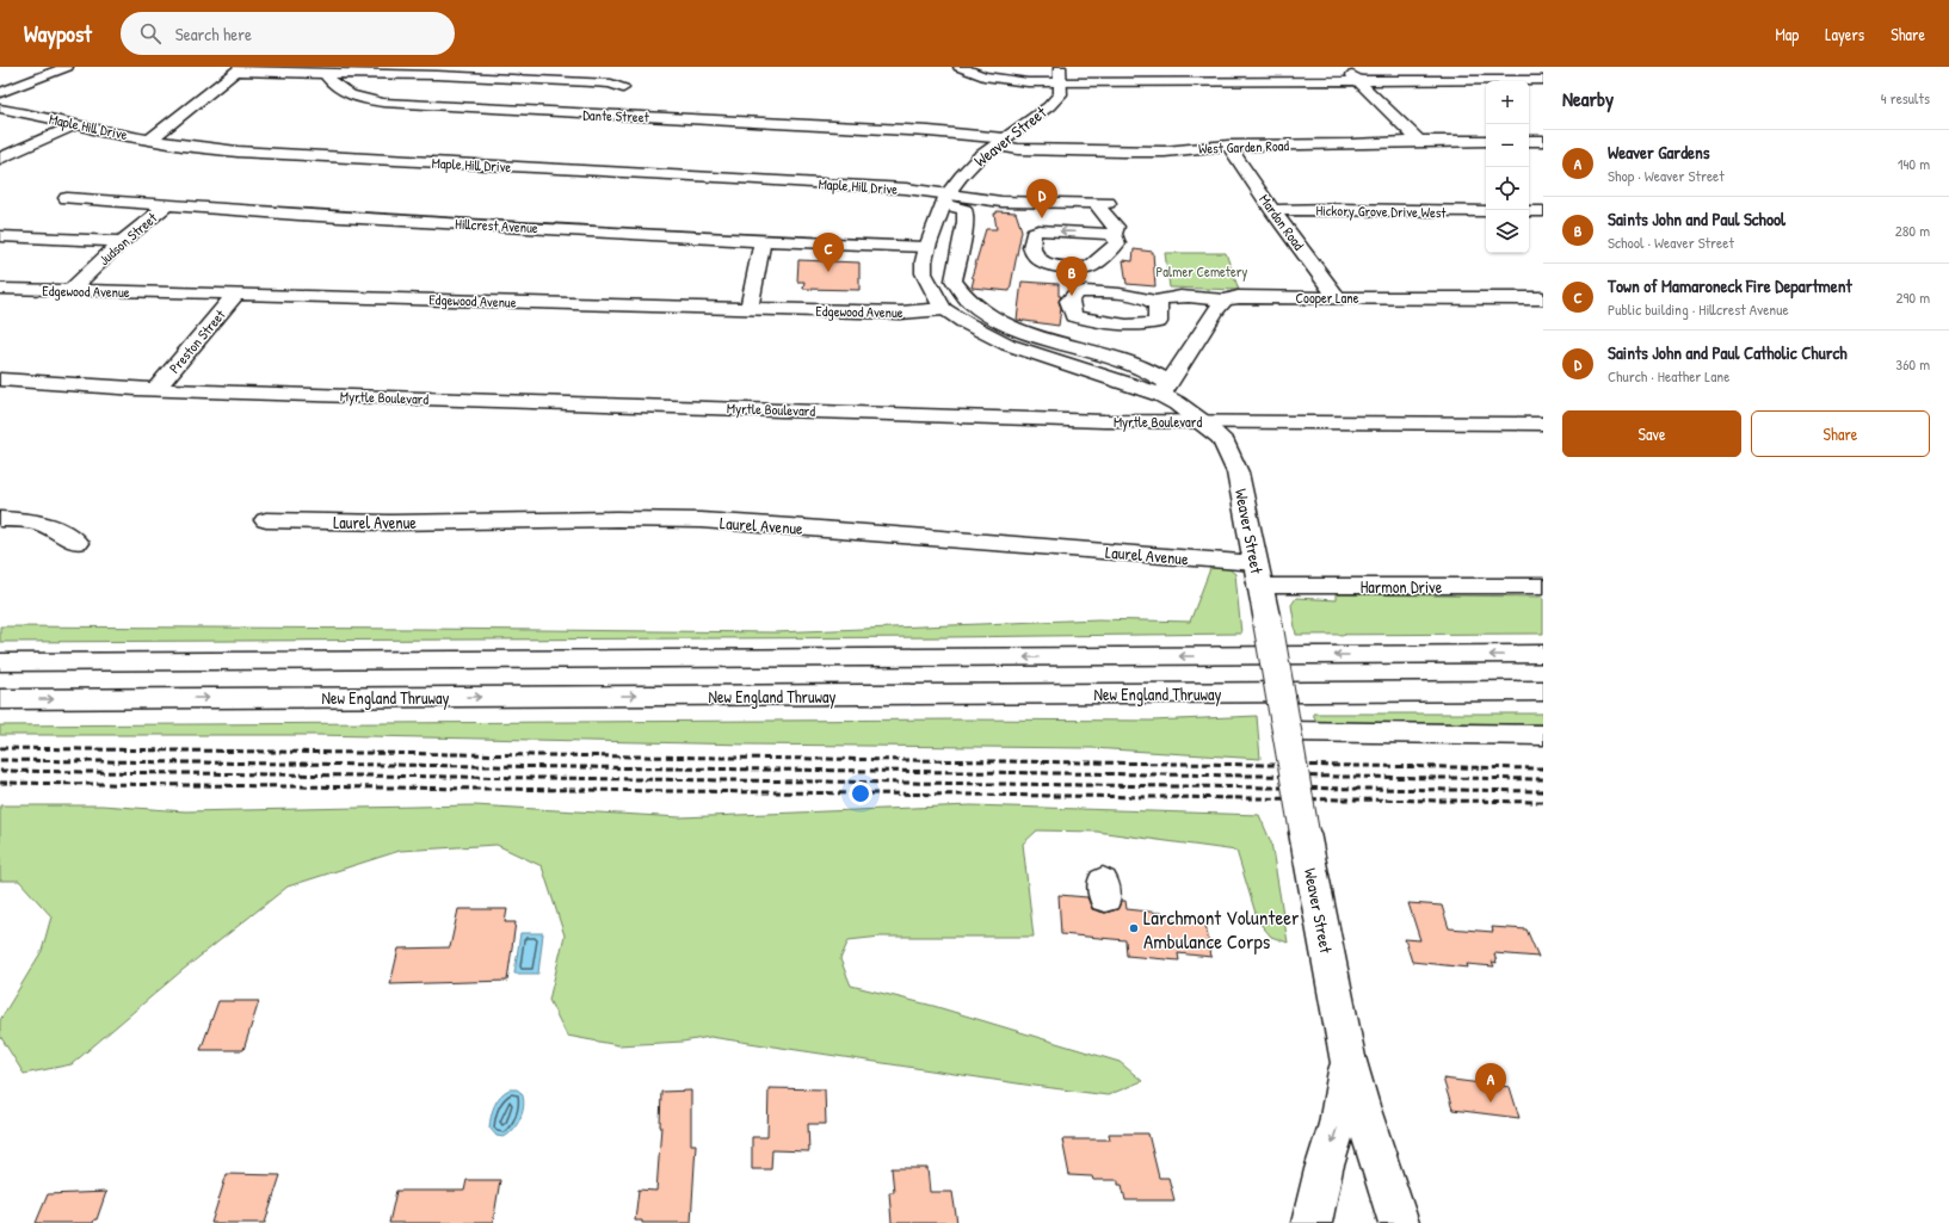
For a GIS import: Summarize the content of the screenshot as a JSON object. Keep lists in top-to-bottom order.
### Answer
{
  "streets": {
    "main road": [
      "Dante Street",
      "Maple Hill Drive",
      "Weaver Street",
      "West Garden Road",
      "Hickory Grove Drive West",
      "Mardon Road",
      "Hillcrest Avenue",
      "Judson Street",
      "Edgewood Avenue",
      "Cooper Lane",
      "Preston Street",
      "Myrtle Boulevard",
      "Laurel Avenue",
      "Harmon Drive",
      "New England Thruway"
    ]
  },
  "crossings": [
    ["Dante Street", "Weaver Street"],
    ["Dante Street", "West Garden Road"],
    ["Maple Hill Drive", "Weaver Street"],
    ["Weaver Street", "West Garden Road"],
    ["Weaver Street", "Hillcrest Avenue"],
    ["Weaver Street", "Edgewood Avenue"],
    ["Weaver Street", "Myrtle Boulevard"],
    ["Weaver Street", "Laurel Avenue"],
    ["Weaver Street", "Harmon Drive"],
    ["West Garden Road", "Mardon Road"],
    ["Hickory Grove Drive West", "Mardon Road"],
    ["Mardon Road", "Cooper Lane"],
    ["Hillcrest Avenue", "Judson Street"],
    ["Judson Street", "Edgewood Avenue"],
    ["Edgewood Avenue", "Preston Street"],
    ["Preston Street", "Myrtle Boulevard"],
    ["Laurel Avenue", "Harmon Drive"]
  ],
  "parks": ["Palmer Cemetery"],
  "places": ["Larchmont Volunteer Ambulance Corps"],
  "page": {
    "header": "Waypost",
    "search": "Search here",
    "nav": ["Map", "Layers", "Share"],
    "heading": ["Nearby", "4 results"],
    "map_buttons": ["+", "−"],
    "list": [
      {
        "mark": "A",
        "name": "Weaver Gardens",
        "note": "Shop · Weaver Street",
        "value": "140 m"
      },
      {
        "mark": "B",
        "name": "Saints John and Paul School",
        "note": "School · Weaver Street",
        "value": "280 m"
      },
      {
        "mark": "C",
        "name": "Town of Mamaroneck Fire Department",
        "note": "Public building · Hillcrest Avenue",
        "value": "290 m"
      },
      {
        "mark": "D",
        "name": "Saints John and Paul Catholic Church",
        "note": "Church · Heather Lane",
        "value": "360 m"
      }
    ],
    "pins": [
      "D",
      "C",
      "B",
      "A"
    ],
    "buttons": ["Save", "Share"]
  }
}
